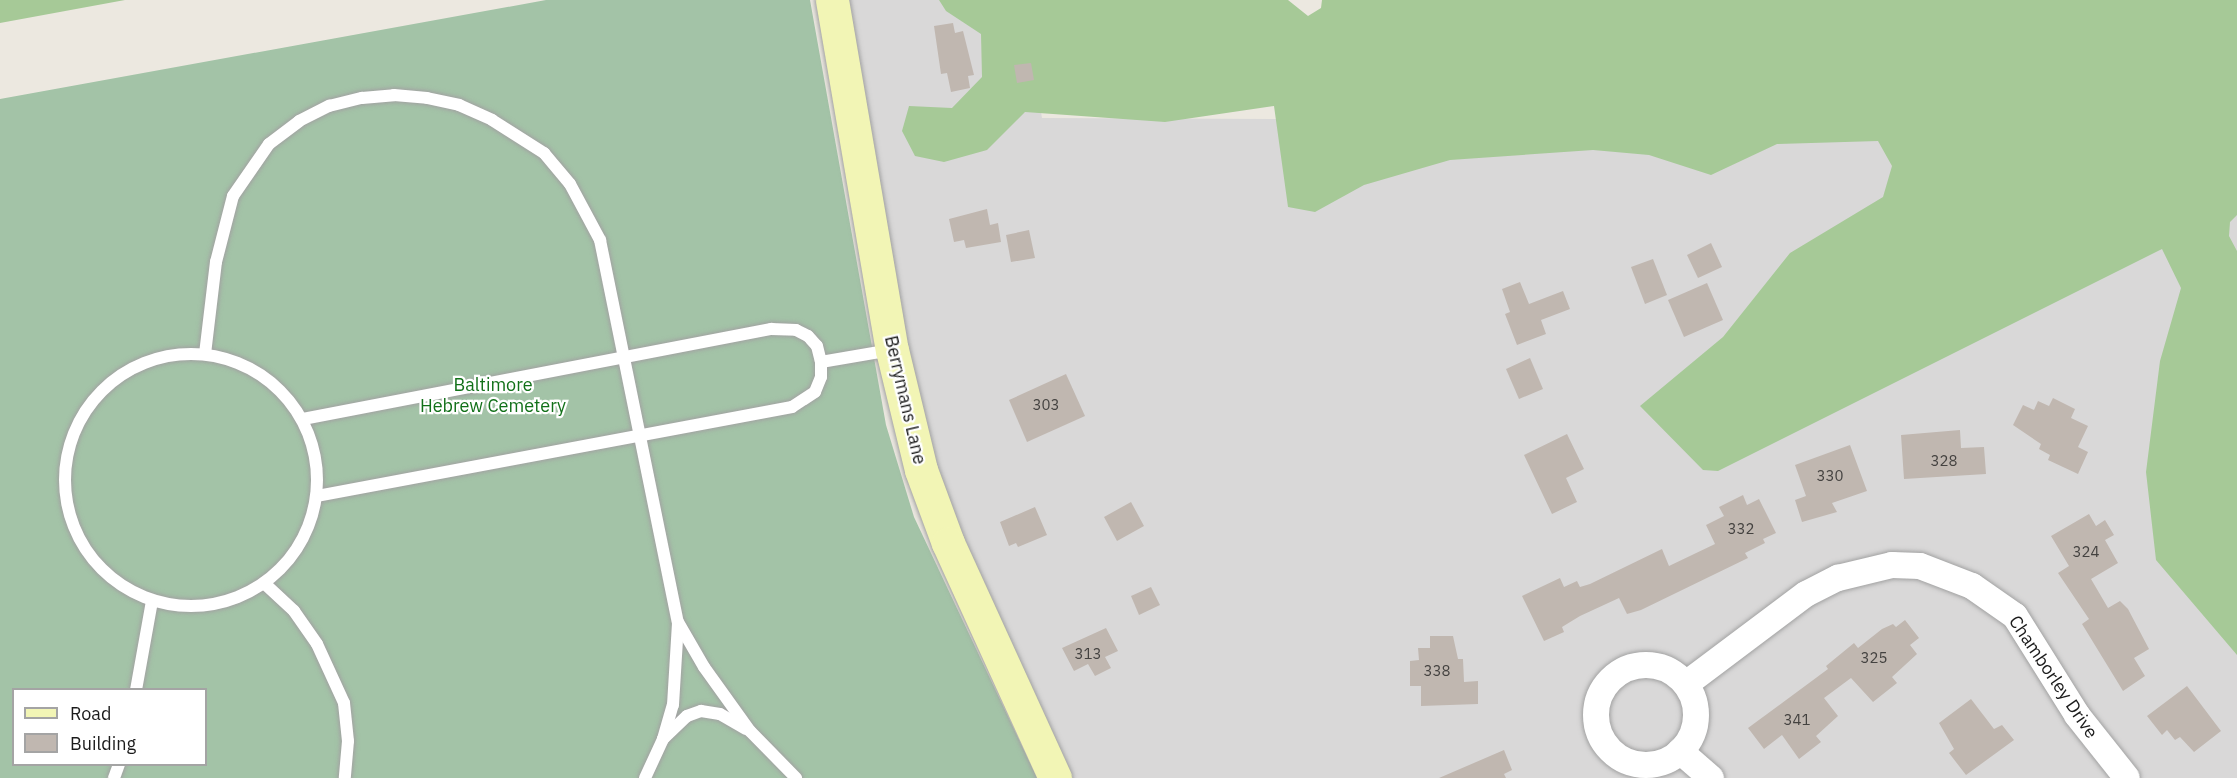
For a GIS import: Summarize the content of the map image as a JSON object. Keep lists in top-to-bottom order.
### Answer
{
  "streets": {
    "street": ["Berrymans Lane", "Chamborley Drive"]
  },
  "parks": ["Baltimore Hebrew Cemetery"],
  "house_numbers": [
    "303",
    "328",
    "330",
    "332",
    "324",
    "313",
    "325",
    "338",
    "341"
  ],
  "legend": ["Road", "Building"]
}
